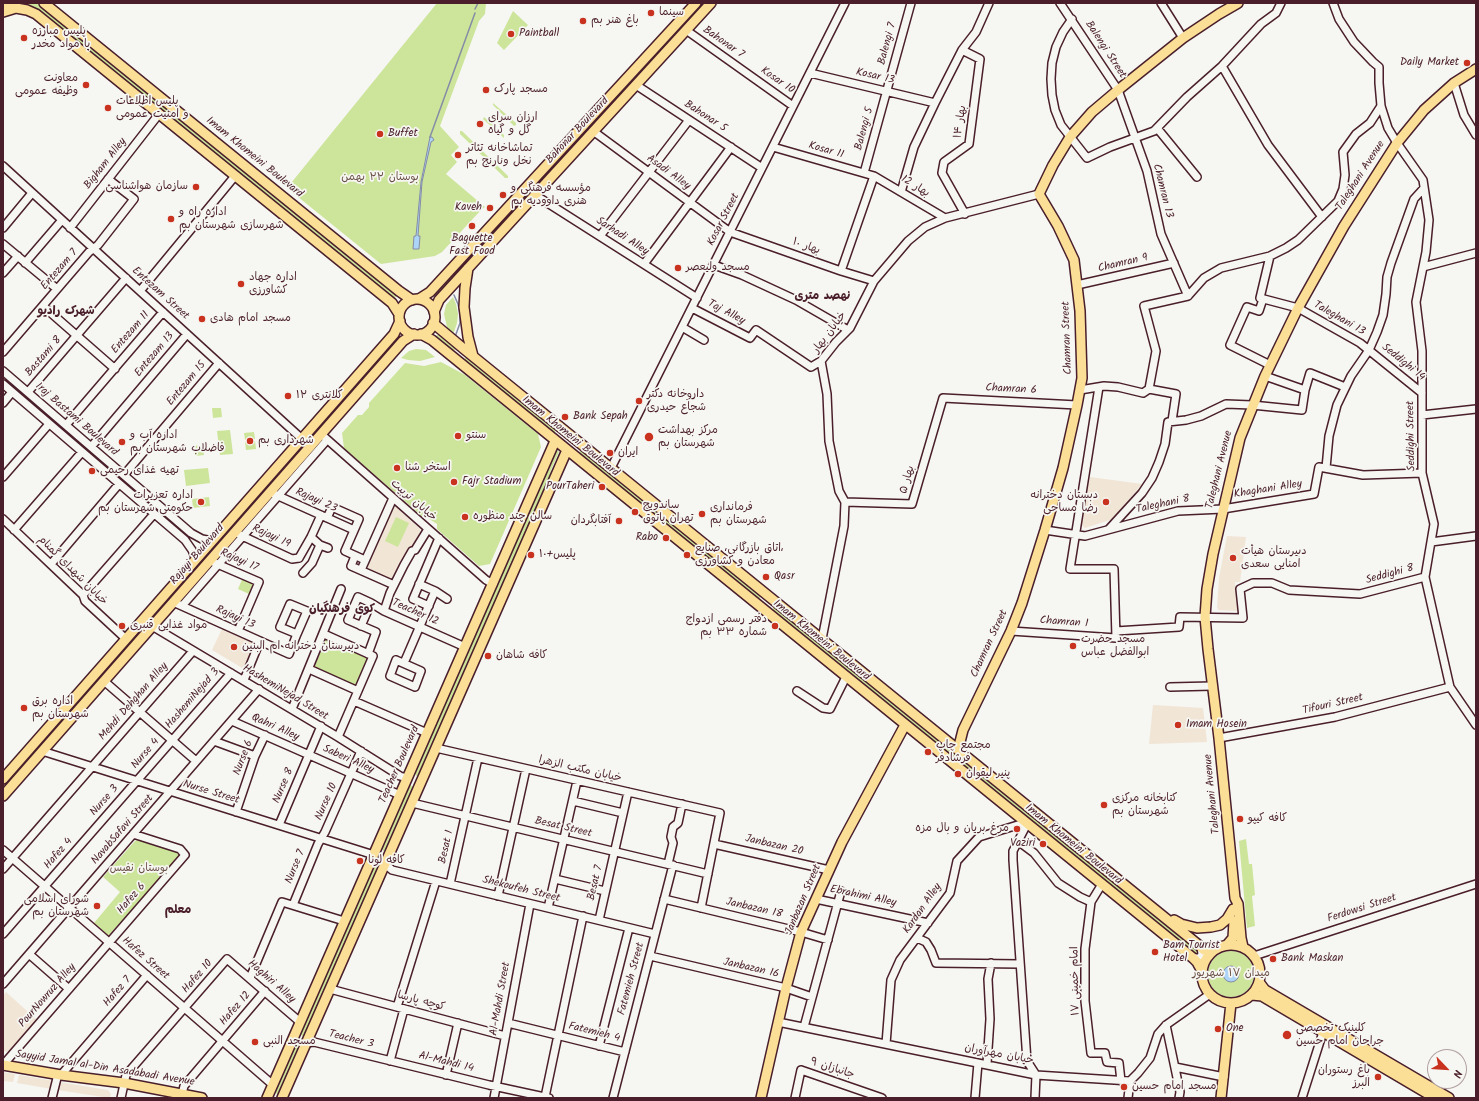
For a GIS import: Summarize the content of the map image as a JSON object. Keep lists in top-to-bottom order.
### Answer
{
  "streets": {
    "main road": [
      "Bahonar Boulevard",
      "Imam Khomeini Boulevard",
      "Taleghani Avenue",
      "Chamran Street",
      "Rajayi Boulevard",
      "Teacher Boulevard",
      "Janbazan Street",
      "Sayyid Jamal al-Din Asadabadi Avenue"
    ],
    "street": [
      "Bahonar 7",
      "Balengi 7",
      "Balengi Street",
      "Kosar 13",
      "Kosar 10",
      "Bahonar 5",
      "بهار ۱۴",
      "Balengi 5",
      "Kosar 11",
      "Bigham Alley",
      "Asadi Alley",
      "بهار 12",
      "Chamran 13",
      "Kosar Street",
      "Sarhadi Alley",
      "بهار ۱۰",
      "Chamran 9",
      "Entezam 7",
      "Entezam Street",
      "Taj Alley",
      "Taleghani 13",
      "Entezam 11",
      "خیابان بهار",
      "Entezam 13",
      "Bastami 8",
      "Seddighi 14",
      "Entezam 15",
      "Chamran 6",
      "Iraj Bastami Boulevard",
      "Seddighi Street",
      "بهار ۵",
      "Khaghani Alley",
      "Rajayi 23",
      "خیابان تربیت",
      "Taleghani 8",
      "Rajayi 19",
      "Rajayi 17",
      "خیابان شهدای گمنام",
      "Seddighi 8",
      "Teacher 12",
      "Rajayi 13",
      "Chamran 1",
      "HashemiNejad Street",
      "HashemiNejad 3",
      "Mehdi Dehghan Alley",
      "Tifouri Street",
      "Qahri Alley",
      "Nurse 4",
      "Nurse 6",
      "Saberi Alley",
      "خیابان مکتب الزهرا",
      "Nurse 8",
      "Nurse Street",
      "Nurse 3",
      "Nurse 10",
      "Besat Street",
      "NavabSafavi Street",
      "Janbazan 20",
      "Besat 1",
      "Hafez 4",
      "Nurse 7",
      "Besat 7",
      "Shekoufeh Street",
      "Ebrahimi Alley",
      "Hafez 6",
      "Janbazan 18",
      "Kardan Alley",
      "Ferdowsi Street",
      "Hafez Street",
      "Janbazan 16",
      "Hafez 10",
      "Fatemieh Street",
      "امام خمینی ۱۷",
      "Haghiri Alley",
      "Hafez 7",
      "PourNowruz Alley",
      "Al-Mahdi Street",
      "کوچه پارسا",
      "Hafez 12",
      "Fatemieh 4",
      "Teacher 3",
      "خیابان مهرآوران",
      "Al-Mahdi 14",
      "جانبازان ۹"
    ]
  },
  "crossings": [
    ["Bahonar 7", "Kosar 10"],
    ["Bahonar 7", "Bahonar Boulevard"],
    ["Balengi 7", "Kosar 13"],
    ["Balengi 7", "Balengi 5"],
    ["Balengi Street", "Chamran 13"],
    ["Kosar 13", "Balengi 5"],
    ["Kosar 13", "Kosar Street"],
    ["Kosar 10", "Kosar Street"],
    ["Bahonar 5", "Bahonar Boulevard"],
    ["Bahonar 5", "Kosar Street"],
    ["بهار ۱۴", "خیابان بهار"],
    ["Balengi 5", "Kosar 11"],
    ["Bahonar Boulevard", "Imam Khomeini Boulevard"],
    ["Bahonar Boulevard", "Asadi Alley"],
    ["Bahonar Boulevard", "Sarhadi Alley"],
    ["Bahonar Boulevard", "Rajayi Boulevard"],
    ["Kosar 11", "بهار 12"],
    ["Kosar 11", "Kosar Street"],
    ["Imam Khomeini Boulevard", "Taleghani Avenue"],
    ["Imam Khomeini Boulevard", "Kosar Street"],
    ["Imam Khomeini Boulevard", "خیابان بهار"],
    ["Imam Khomeini Boulevard", "Chamran Street"],
    ["Imam Khomeini Boulevard", "Rajayi Boulevard"],
    ["Imam Khomeini Boulevard", "Teacher Boulevard"],
    ["Imam Khomeini Boulevard", "Janbazan Street"],
    ["Imam Khomeini Boulevard", "Kardan Alley"],
    ["Imam Khomeini Boulevard", "Ferdowsi Street"],
    ["Imam Khomeini Boulevard", "امام خمینی ۱۷"],
    ["Imam Khomeini Boulevard", "خیابان مهرآوران"],
    ["Bigham Alley", "Entezam 7"],
    ["Bigham Alley", "Entezam Street"],
    ["Asadi Alley", "Kosar Street"],
    ["Asadi Alley", "بهار ۱۰"],
    ["Taleghani Avenue", "Taleghani 13"],
    ["Taleghani Avenue", "Seddighi Street"],
    ["Taleghani Avenue", "Khaghani Alley"],
    ["Taleghani Avenue", "Taleghani 8"],
    ["Taleghani Avenue", "Seddighi 8"],
    ["Taleghani Avenue", "Chamran 1"],
    ["Taleghani Avenue", "Tifouri Street"],
    ["Taleghani Avenue", "Ferdowsi Street"],
    ["بهار 12", "خیابان بهار"],
    ["Chamran 13", "Chamran 9"],
    ["Kosar Street", "Sarhadi Alley"],
    ["Kosar Street", "بهار ۱۰"],
    ["Kosar Street", "Taj Alley"],
    ["بهار ۱۰", "خیابان بهار"],
    ["Chamran 9", "Chamran Street"],
    ["Entezam 7", "Entezam Street"],
    ["Entezam Street", "Entezam 11"],
    ["Entezam Street", "Entezam 13"],
    ["Entezam Street", "Bastami 8"],
    ["Entezam Street", "Entezam 15"],
    ["Entezam Street", "Rajayi Boulevard"],
    ["Taj Alley", "خیابان بهار"],
    ["Taleghani 13", "Seddighi 14"],
    ["Entezam 11", "Iraj Bastami Boulevard"],
    ["خیابان بهار", "Chamran Street"],
    ["خیابان بهار", "بهار ۵"],
    ["Chamran Street", "Chamran 6"],
    ["Chamran Street", "Taleghani 8"],
    ["Chamran Street", "Chamran 1"],
    ["Entezam 13", "Iraj Bastami Boulevard"],
    ["Bastami 8", "Iraj Bastami Boulevard"],
    ["Seddighi 14", "Seddighi Street"],
    ["Entezam 15", "Iraj Bastami Boulevard"],
    ["Chamran 6", "بهار ۵"],
    ["Iraj Bastami Boulevard", "Rajayi Boulevard"],
    ["Seddighi Street", "Seddighi 8"],
    ["Seddighi Street", "Tifouri Street"],
    ["Khaghani Alley", "Taleghani 8"],
    ["Rajayi 23", "Rajayi Boulevard"],
    ["خیابان تربیت", "Rajayi Boulevard"],
    ["خیابان تربیت", "Teacher Boulevard"],
    ["Rajayi 19", "Rajayi Boulevard"],
    ["Rajayi Boulevard", "Rajayi 17"],
    ["Rajayi Boulevard", "خیابان شهدای گمنام"],
    ["Rajayi Boulevard", "Rajayi 13"],
    ["Rajayi Boulevard", "HashemiNejad Street"],
    ["Rajayi Boulevard", "Nurse Street"],
    ["Rajayi 17", "Rajayi 13"],
    ["Seddighi 8", "Chamran 1"],
    ["Teacher 12", "Teacher Boulevard"],
    ["HashemiNejad Street", "HashemiNejad 3"],
    ["HashemiNejad Street", "Mehdi Dehghan Alley"],
    ["HashemiNejad Street", "Teacher Boulevard"],
    ["HashemiNejad Street", "Nurse 8"],
    ["HashemiNejad Street", "Nurse 10"],
    ["HashemiNejad Street", "NavabSafavi Street"],
    ["HashemiNejad 3", "Nurse 4"],
    ["Mehdi Dehghan Alley", "Nurse Street"],
    ["Mehdi Dehghan Alley", "Hafez Street"],
    ["Qahri Alley", "Nurse 6"],
    ["Qahri Alley", "Saberi Alley"],
    ["Qahri Alley", "Nurse 8"],
    ["Qahri Alley", "NavabSafavi Street"],
    ["Nurse 4", "Nurse Street"],
    ["Nurse 4", "Nurse 3"],
    ["Nurse 6", "Nurse Street"],
    ["Saberi Alley", "Teacher Boulevard"],
    ["Saberi Alley", "Nurse 8"],
    ["Saberi Alley", "Nurse 10"],
    ["Teacher Boulevard", "Nurse Street"],
    ["Teacher Boulevard", "Hafez Street"],
    ["Teacher Boulevard", "Haghiri Alley"],
    ["خیابان مکتب الزهرا", "Janbazan 20"],
    ["خیابان مکتب الزهرا", "Besat 1"],
    ["خیابان مکتب الزهرا", "Besat 7"],
    ["خیابان مکتب الزهرا", "Fatemieh Street"],
    ["Nurse 8", "Nurse Street"],
    ["Nurse Street", "Nurse 3"],
    ["Nurse Street", "Nurse 10"],
    ["Nurse Street", "NavabSafavi Street"],
    ["Nurse Street", "Nurse 7"],
    ["Nurse 3", "Hafez 4"],
    ["Nurse 10", "Nurse 7"],
    ["Besat Street", "Besat 1"],
    ["Besat Street", "Besat 7"],
    ["Besat Street", "Fatemieh Street"],
    ["NavabSafavi Street", "Hafez 6"],
    ["NavabSafavi Street", "Hafez Street"],
    ["Janbazan 20", "Janbazan Street"],
    ["Besat 1", "Shekoufeh Street"],
    ["Hafez 4", "Hafez Street"],
    ["Besat 7", "Shekoufeh Street"],
    ["Shekoufeh Street", "Fatemieh Street"],
    ["Shekoufeh Street", "Al-Mahdi Street"],
    ["Ebrahimi Alley", "Janbazan Street"],
    ["Ebrahimi Alley", "Kardan Alley"],
    ["Hafez 6", "Hafez Street"],
    ["Hafez 6", "PourNowruz Alley"],
    ["Janbazan Street", "Janbazan 18"],
    ["Janbazan Street", "Janbazan 16"],
    ["Janbazan Street", "خیابان مهرآوران"],
    ["Janbazan 18", "Fatemieh Street"],
    ["Kardan Alley", "خیابان مهرآوران"],
    ["Hafez Street", "Hafez 10"],
    ["Hafez Street", "Hafez 7"],
    ["Hafez Street", "PourNowruz Alley"],
    ["Hafez Street", "Hafez 12"],
    ["Janbazan 16", "Fatemieh Street"],
    ["Hafez 10", "Haghiri Alley"],
    ["Hafez 10", "Sayyid Jamal al-Din Asadabadi Avenue"],
    ["Fatemieh Street", "Fatemieh 4"],
    ["Haghiri Alley", "Hafez 12"],
    ["Hafez 7", "Sayyid Jamal al-Din Asadabadi Avenue"],
    ["PourNowruz Alley", "Sayyid Jamal al-Din Asadabadi Avenue"],
    ["Al-Mahdi Street", "کوچه پارسا"],
    ["Al-Mahdi Street", "Fatemieh 4"],
    ["Al-Mahdi Street", "Al-Mahdi 14"],
    ["Hafez 12", "Sayyid Jamal al-Din Asadabadi Avenue"],
    ["Teacher 3", "Al-Mahdi 14"]
  ],
  "districts": [
    "نهصد متری",
    "شهرک رادیو",
    "کوی فرهنگیان",
    "معلم"
  ],
  "parks": ["بوستان ۲۲ بهمن", "بوستان نفیس", "میدان ۱۷ شهریور"],
  "places": [
    "سینما",
    "باغ هنر بم",
    "Paintball",
    "پلیس مبارزه با مواد مخدر",
    "Daily Market",
    "معاونت وظیفه عمومی",
    "مسجد پارک",
    "پلیس اطلاعات و امنیت عمومی",
    "ارزان سرای گل و گیاه",
    "Buffet",
    "تماشاخانه تئاتر نخل ونارنج بم",
    "سازمان هواشناسی",
    "مؤسسه فرهنگی و هنری داوودیه بم",
    "Kaveh",
    "اداره راه و شهرسازی شهرستان بم",
    "Baguette Fast Food",
    "مسجد ولیعصر",
    "اداره جهاد کشاورزی",
    "مسجد امام هادی",
    "کلانتری ۱۲",
    "داروخانه دکتر شجاع حیدری",
    "Bank Sepah",
    "سنتو",
    "مرکز بهداشت شهرستان بم",
    "شهرداری بم",
    "اداره آب و فاضلاب شهرستان بم",
    "ایران",
    "استخر شنا",
    "تهیه غذای رحیمی",
    "Fajr Stadium",
    "PourTaheri",
    "اداره تعزیرات حکومتی شهرستان بم",
    "دبستان دخترانه رضا مساحی",
    "ساندویچ تهران پاتوق",
    "فرمانداری شهرستان بم",
    "سالن چند منظوره",
    "آفتابگردان",
    "Rabo",
    "پلیس+۱۰",
    "اتاق بازرگانی، صنایع، معادن و کشاورزی",
    "دبیرستان هیأت امنایی سعدی",
    "Qasr",
    "مواد غذایی قنبری",
    "دفتر رسمی ازدواج شماره ۳۳ بم",
    "مسجد حضرت ابوالفضل عباس",
    "دبیرستان دخترانه ام البنین",
    "کافه شاهان",
    "اداره برق شهرستان بم",
    "Imam Hosein",
    "مجتمع چاپ فرشادفر",
    "پنیر لیقوان",
    "کتابخانه مرکزی شهرستان بم",
    "کافه کیپو",
    "مرغ بریان و بال مزه",
    "Vaziri",
    "کافه لونا",
    "شورای اسلامی شهرستان بم",
    "Bam Tourist Hotel",
    "Bank Maskan",
    "One",
    "کلینیک تخصصی جراحان امام حسین",
    "مسجد النبی",
    "باغ رستوران البرز",
    "مسجد امام حسین"
  ],
  "north": "bottom right"
}
